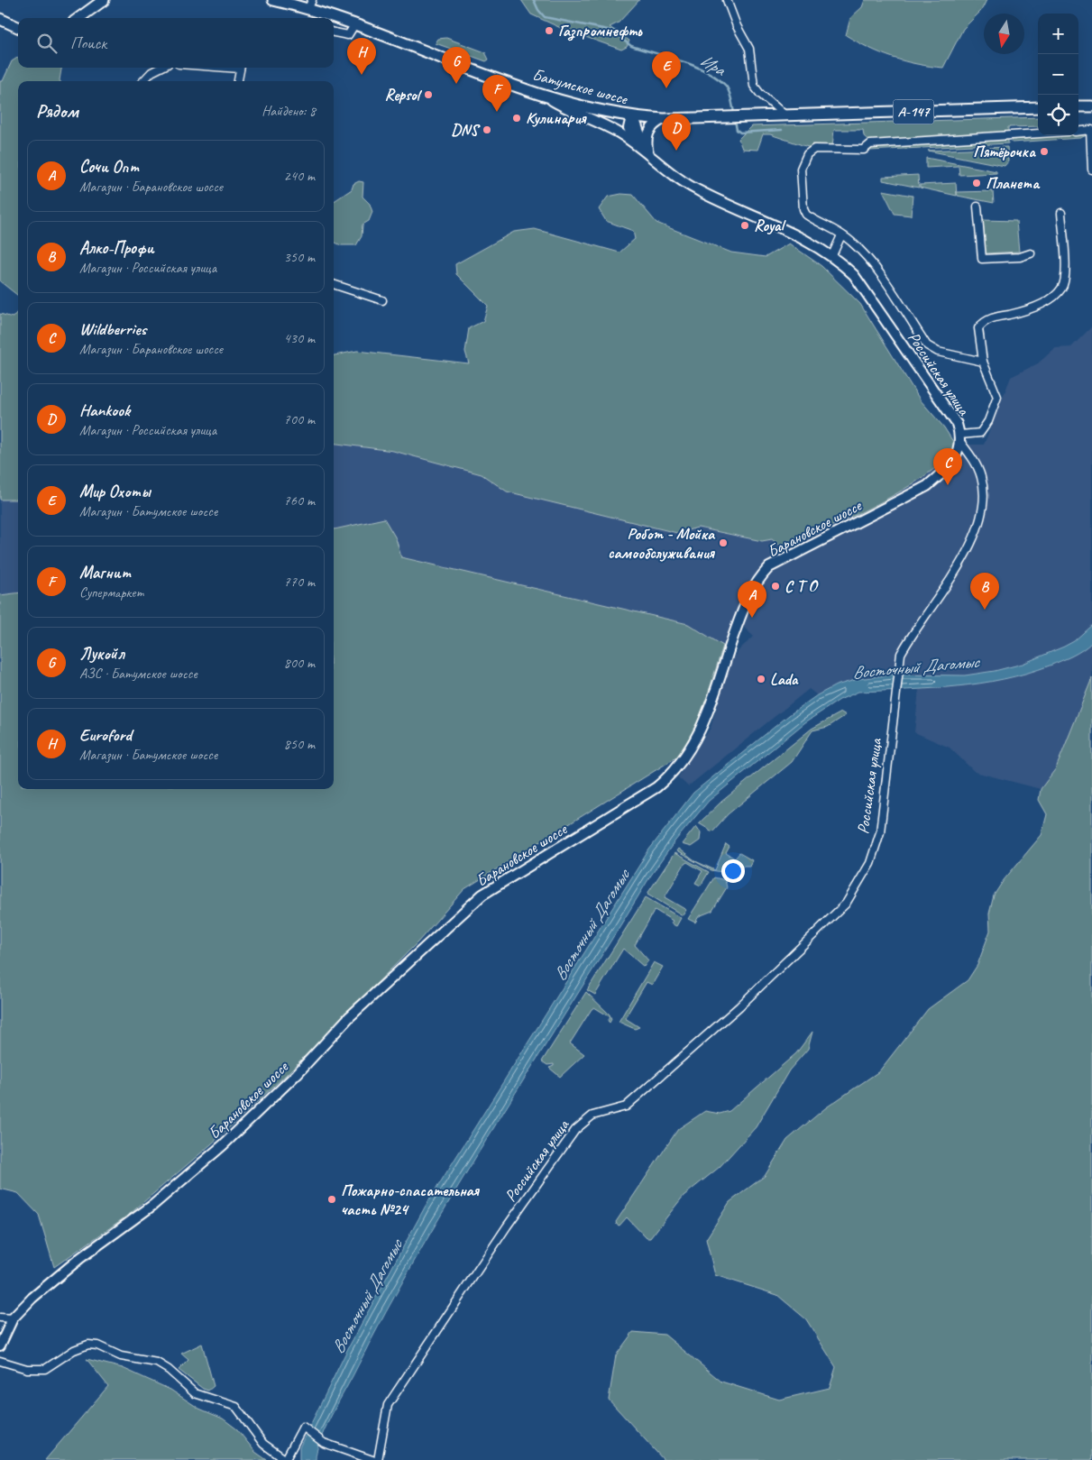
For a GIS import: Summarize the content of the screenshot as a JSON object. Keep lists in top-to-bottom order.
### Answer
{
  "streets": {
    "highway": ["Батумское шоссе", "А-147"],
    "main road": ["Российская улица", "Барановское шоссе"]
  },
  "crossings": [
    ["Батумское шоссе", "А-147"],
    ["А-147", "Российская улица"],
    ["Российская улица", "Барановское шоссе"]
  ],
  "water": ["Ира", "Восточный Дагомыс"],
  "places": [
    "Газпромнефть",
    "Repsol",
    "Кулинария",
    "DNS",
    "Пятёрочка",
    "Планета",
    "Royal",
    "Робот - Мойка самообслуживания",
    "С Т О",
    "Lada",
    "Пожарно-спасательная часть №24"
  ],
  "north": "bottom",
  "page": {
    "map_buttons": ["+", "−"],
    "search": "Поиск",
    "pins": [
      "H",
      "G",
      "E",
      "F",
      "D",
      "C",
      "B",
      "A"
    ],
    "heading": ["Рядом", "Найдено: 8"],
    "list": [
      {
        "mark": "A",
        "name": "Сочи Опт",
        "note": "Магазин · Барановское шоссе",
        "value": "240 m"
      },
      {
        "mark": "B",
        "name": "Алко-Профи",
        "note": "Магазин · Российская улица",
        "value": "350 m"
      },
      {
        "mark": "C",
        "name": "Wildberries",
        "note": "Магазин · Барановское шоссе",
        "value": "430 m"
      },
      {
        "mark": "D",
        "name": "Hankook",
        "note": "Магазин · Российская улица",
        "value": "700 m"
      },
      {
        "mark": "E",
        "name": "Мир Охоты",
        "note": "Магазин · Батумское шоссе",
        "value": "760 m"
      },
      {
        "mark": "F",
        "name": "Магнит",
        "note": "Супермаркет",
        "value": "770 m"
      },
      {
        "mark": "G",
        "name": "Лукойл",
        "note": "АЗС · Батумское шоссе",
        "value": "800 m"
      },
      {
        "mark": "H",
        "name": "Euroford",
        "note": "Магазин · Батумское шоссе",
        "value": "850 m"
      }
    ]
  }
}
